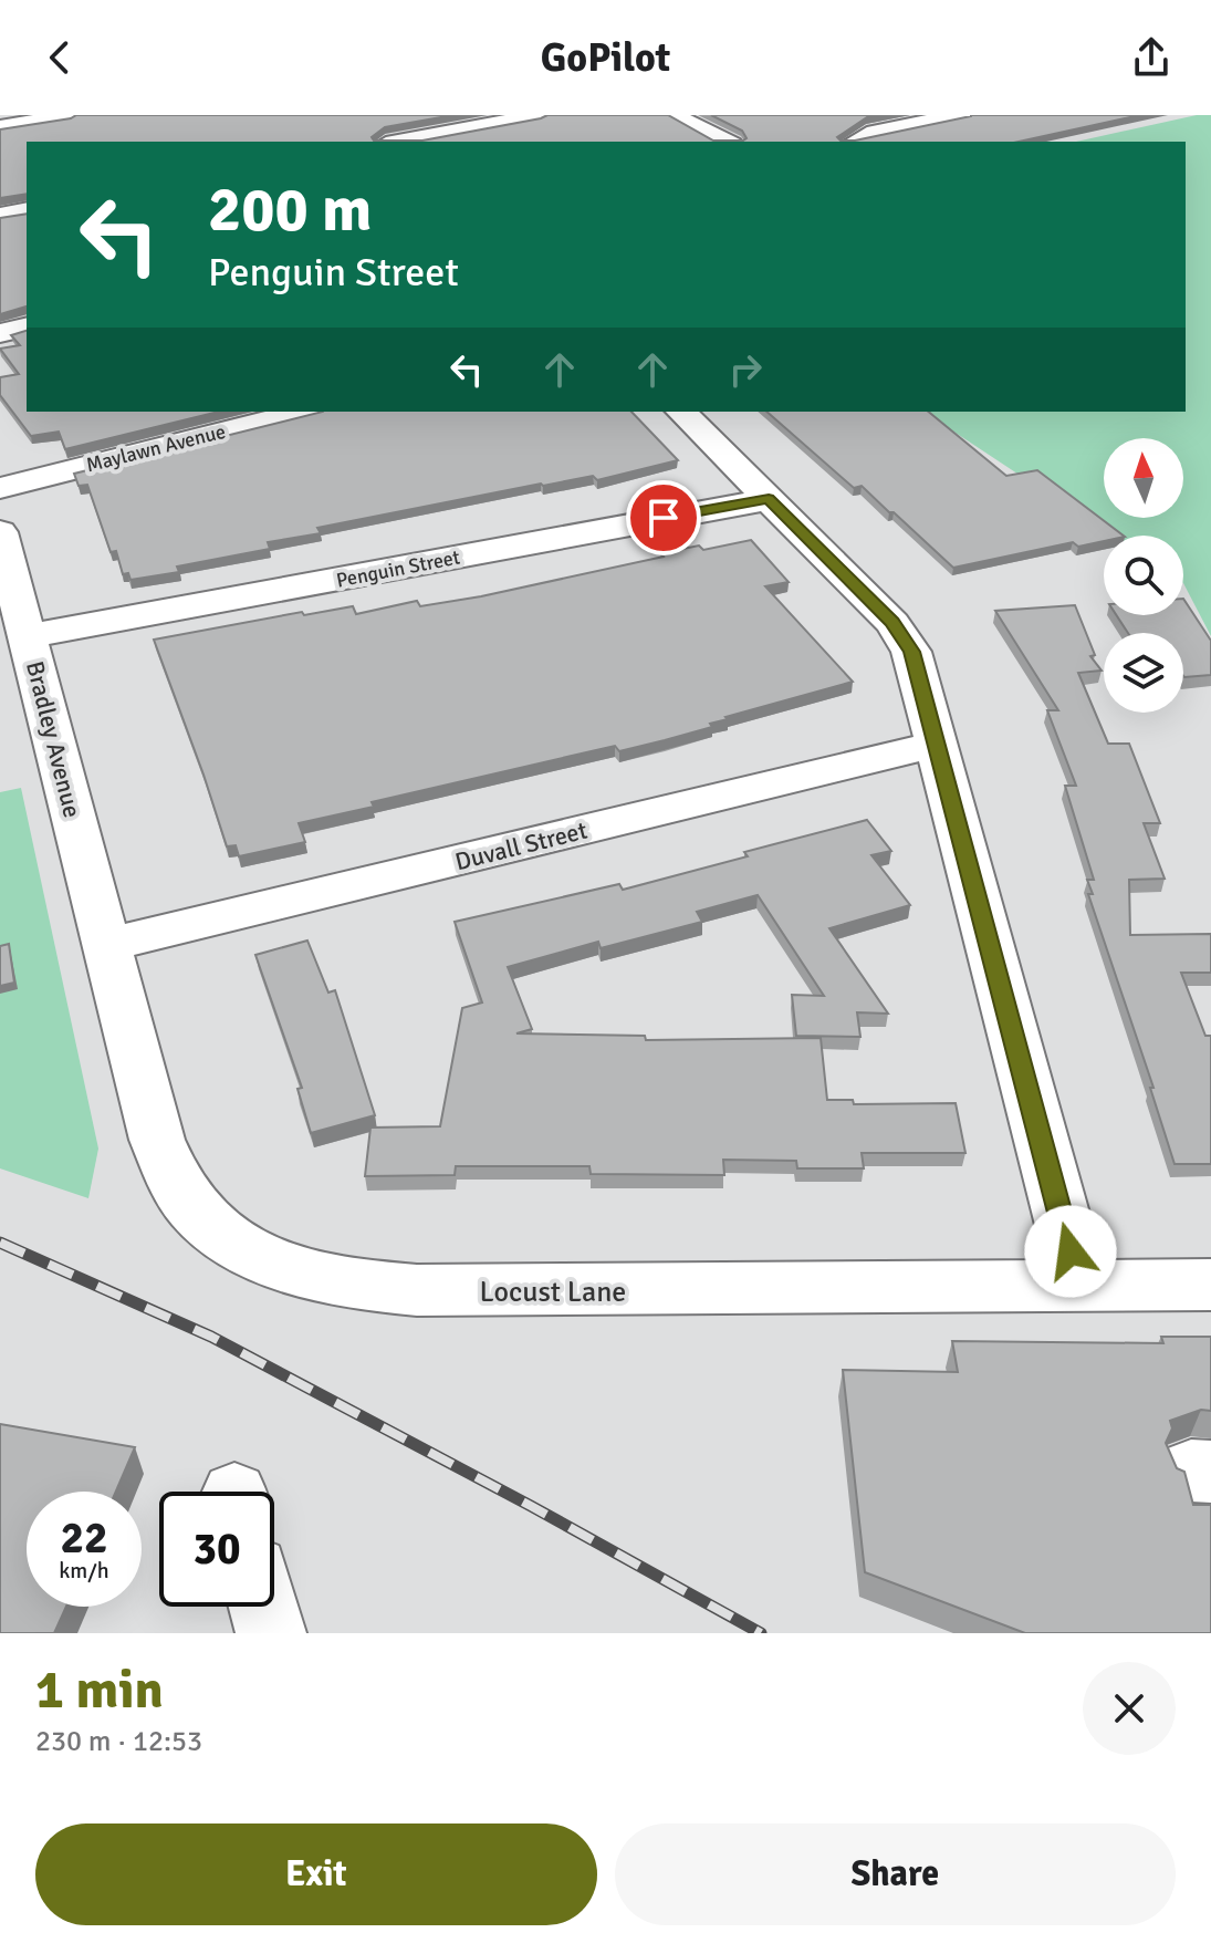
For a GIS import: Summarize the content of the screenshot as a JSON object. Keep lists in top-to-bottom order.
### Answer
{
  "streets": {
    "street": [
      "Maylawn Avenue",
      "Penguin Street",
      "Bradley Avenue",
      "Duvall Street",
      "Locust Lane"
    ]
  },
  "crossings": [
    ["Penguin Street", "Bradley Avenue"],
    ["Bradley Avenue", "Duvall Street"],
    ["Bradley Avenue", "Locust Lane"],
    ["Duvall Street", "Locust Lane"]
  ],
  "north": "top",
  "page": {
    "header": "GoPilot",
    "turn": ["200 m", "Penguin Street"],
    "speed": "22 km/h",
    "limit": "30",
    "heading": ["1 min", "230 m · 12:53"],
    "buttons": ["Exit", "Share"]
  }
}
